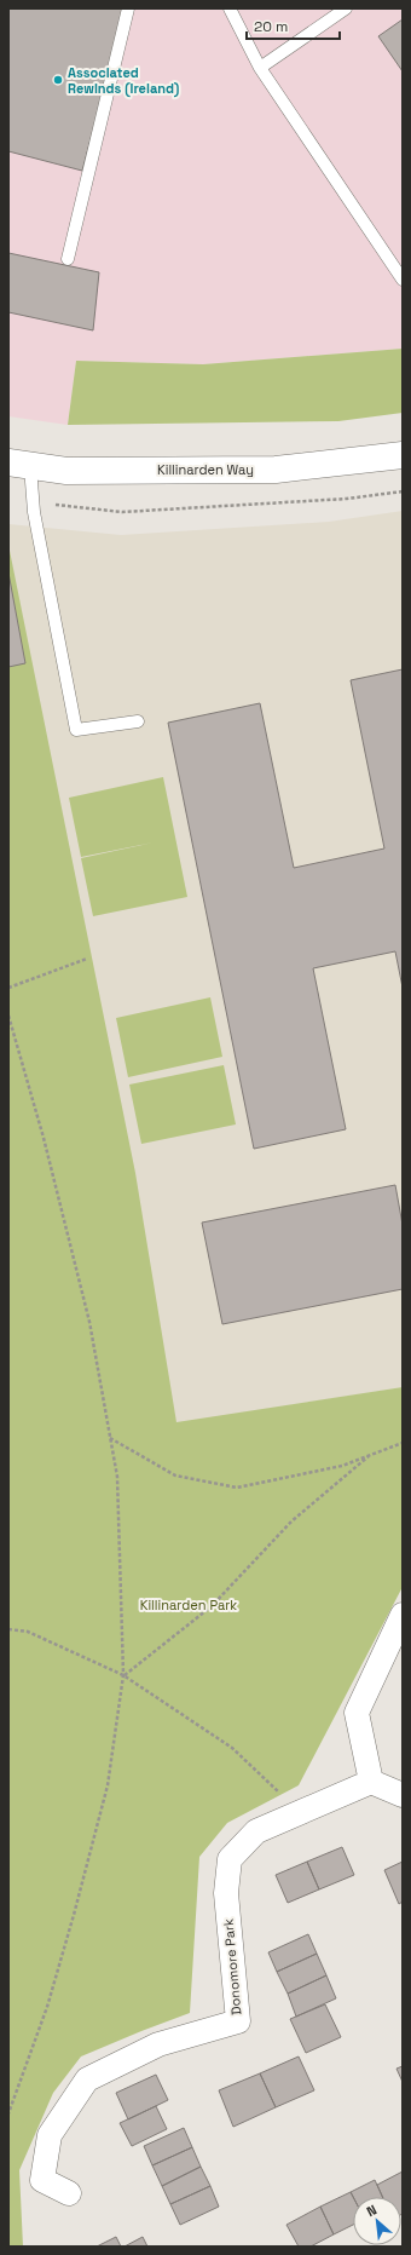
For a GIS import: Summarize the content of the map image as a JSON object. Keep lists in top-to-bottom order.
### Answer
{
  "streets": {
    "street": ["Killinarden Way", "Donomore Park"]
  },
  "parks": ["Killinarden Park"],
  "places": ["Associated Rewinds (Ireland)"],
  "scale_bar": "20 m",
  "north": "top left"
}
